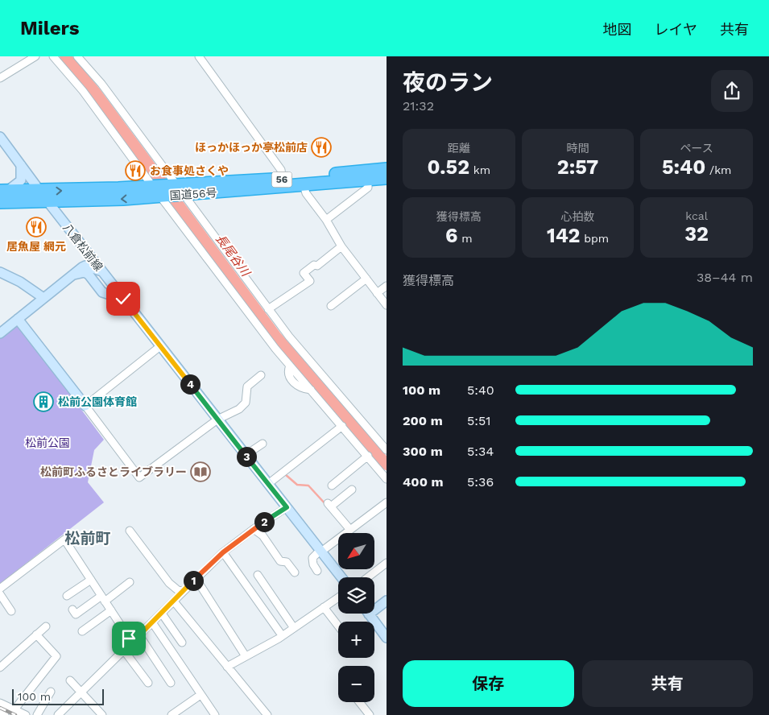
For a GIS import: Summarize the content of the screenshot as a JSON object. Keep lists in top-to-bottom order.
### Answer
{
  "streets": {
    "highway": ["56", "国道56号"],
    "main road": ["八倉松前線"]
  },
  "crossings": [
    ["国道56号", "八倉松前線"]
  ],
  "districts": ["松前町"],
  "water": ["長尾谷川"],
  "parks": ["松前公園"],
  "places": {
    "restaurant": ["ほっかほっか亭松前店", "お食事処さくや", "居魚屋 網元"],
    "building": ["松前公園体育館"],
    "library": ["松前町ふるさとライブラリー"]
  },
  "scale_bar": "100 m",
  "north": "bottom left",
  "page": {
    "header": "Milers",
    "nav": ["地図", "レイヤ", "共有"],
    "heading": ["夜のラン", "21:32"],
    "stats": [
      ["距離", "0.52 km"],
      ["時間", "2:57"],
      ["ペース", "5:40 /km"],
      ["獲得標高", "6 m"],
      ["心拍数", "142 bpm"],
      ["kcal", "32"]
    ],
    "chart": ["獲得標高", "38–44 m"],
    "pins": [
      "4",
      "3",
      "2",
      "1"
    ],
    "list": [
      {
        "name": "100 m",
        "note": "5:40"
      },
      {
        "name": "200 m",
        "note": "5:51"
      },
      {
        "name": "300 m",
        "note": "5:34"
      },
      {
        "name": "400 m",
        "note": "5:36"
      }
    ],
    "map_buttons": ["+", "−"],
    "buttons": ["保存", "共有"],
    "scale": "100 m"
  }
}
